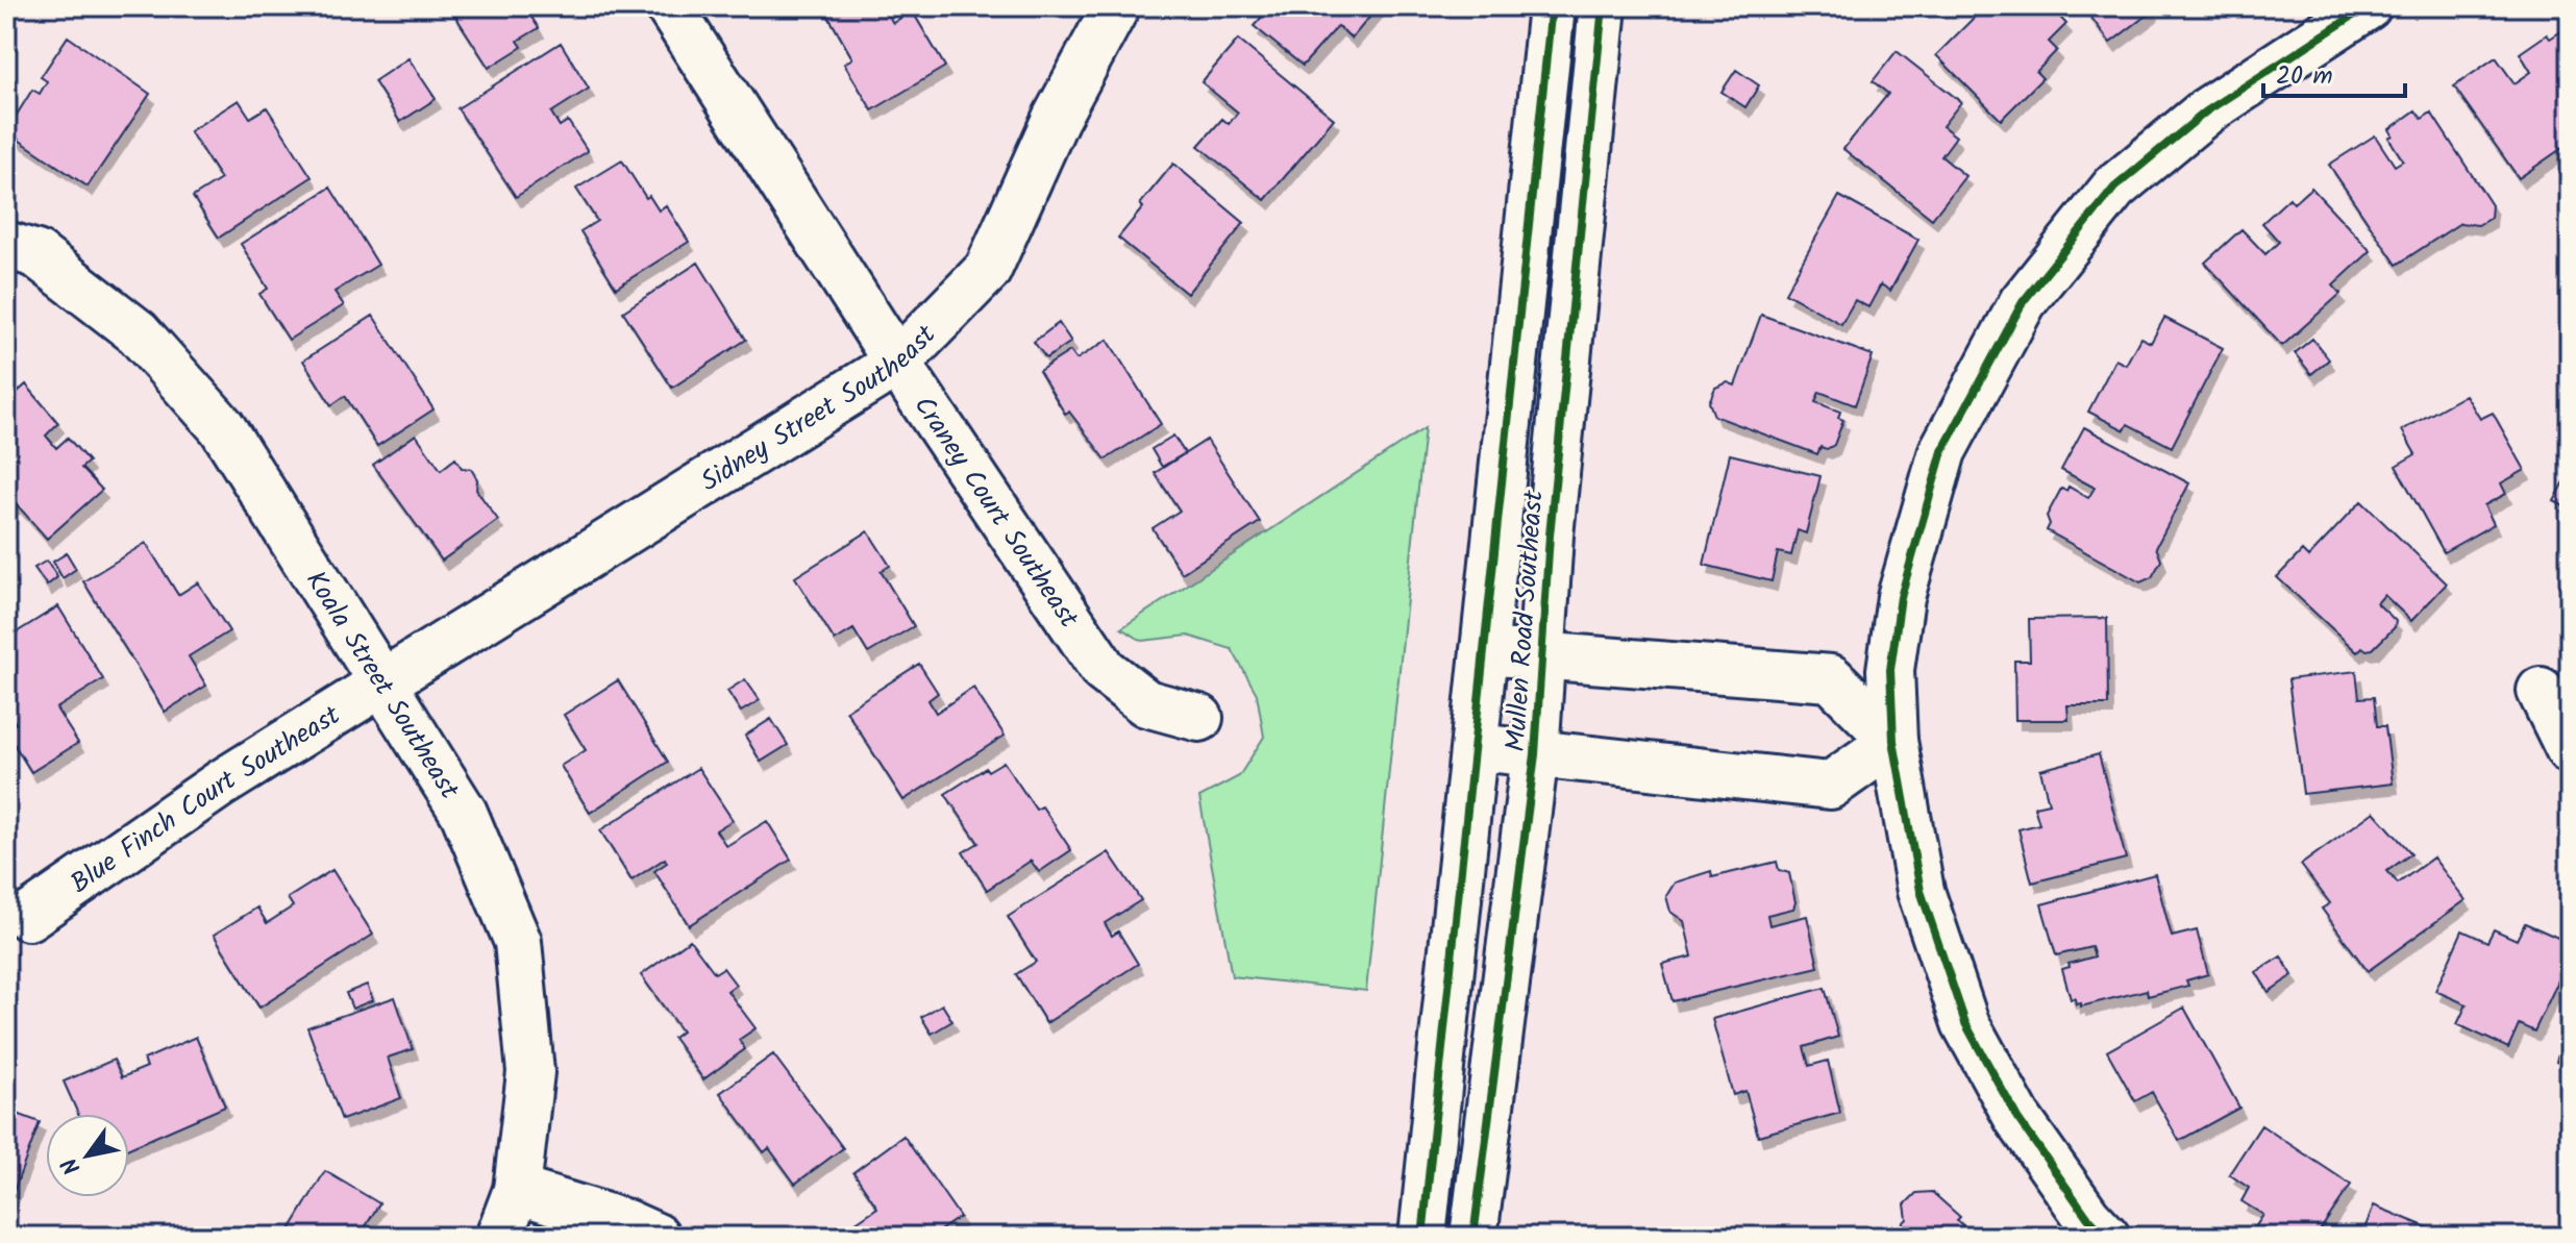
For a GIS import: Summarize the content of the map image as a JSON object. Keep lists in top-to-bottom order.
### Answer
{
  "streets": {
    "street": [
      "Sidney Street Southeast",
      "Craney Court Southeast",
      "Mullen Road Southeast",
      "Koala Street Southeast",
      "Blue Finch Court Southeast"
    ]
  },
  "crossings": [
    ["Sidney Street Southeast", "Craney Court Southeast"],
    ["Sidney Street Southeast", "Koala Street Southeast"],
    ["Sidney Street Southeast", "Blue Finch Court Southeast"],
    ["Koala Street Southeast", "Blue Finch Court Southeast"]
  ],
  "scale_bar": "20 m",
  "north": "bottom left"
}
